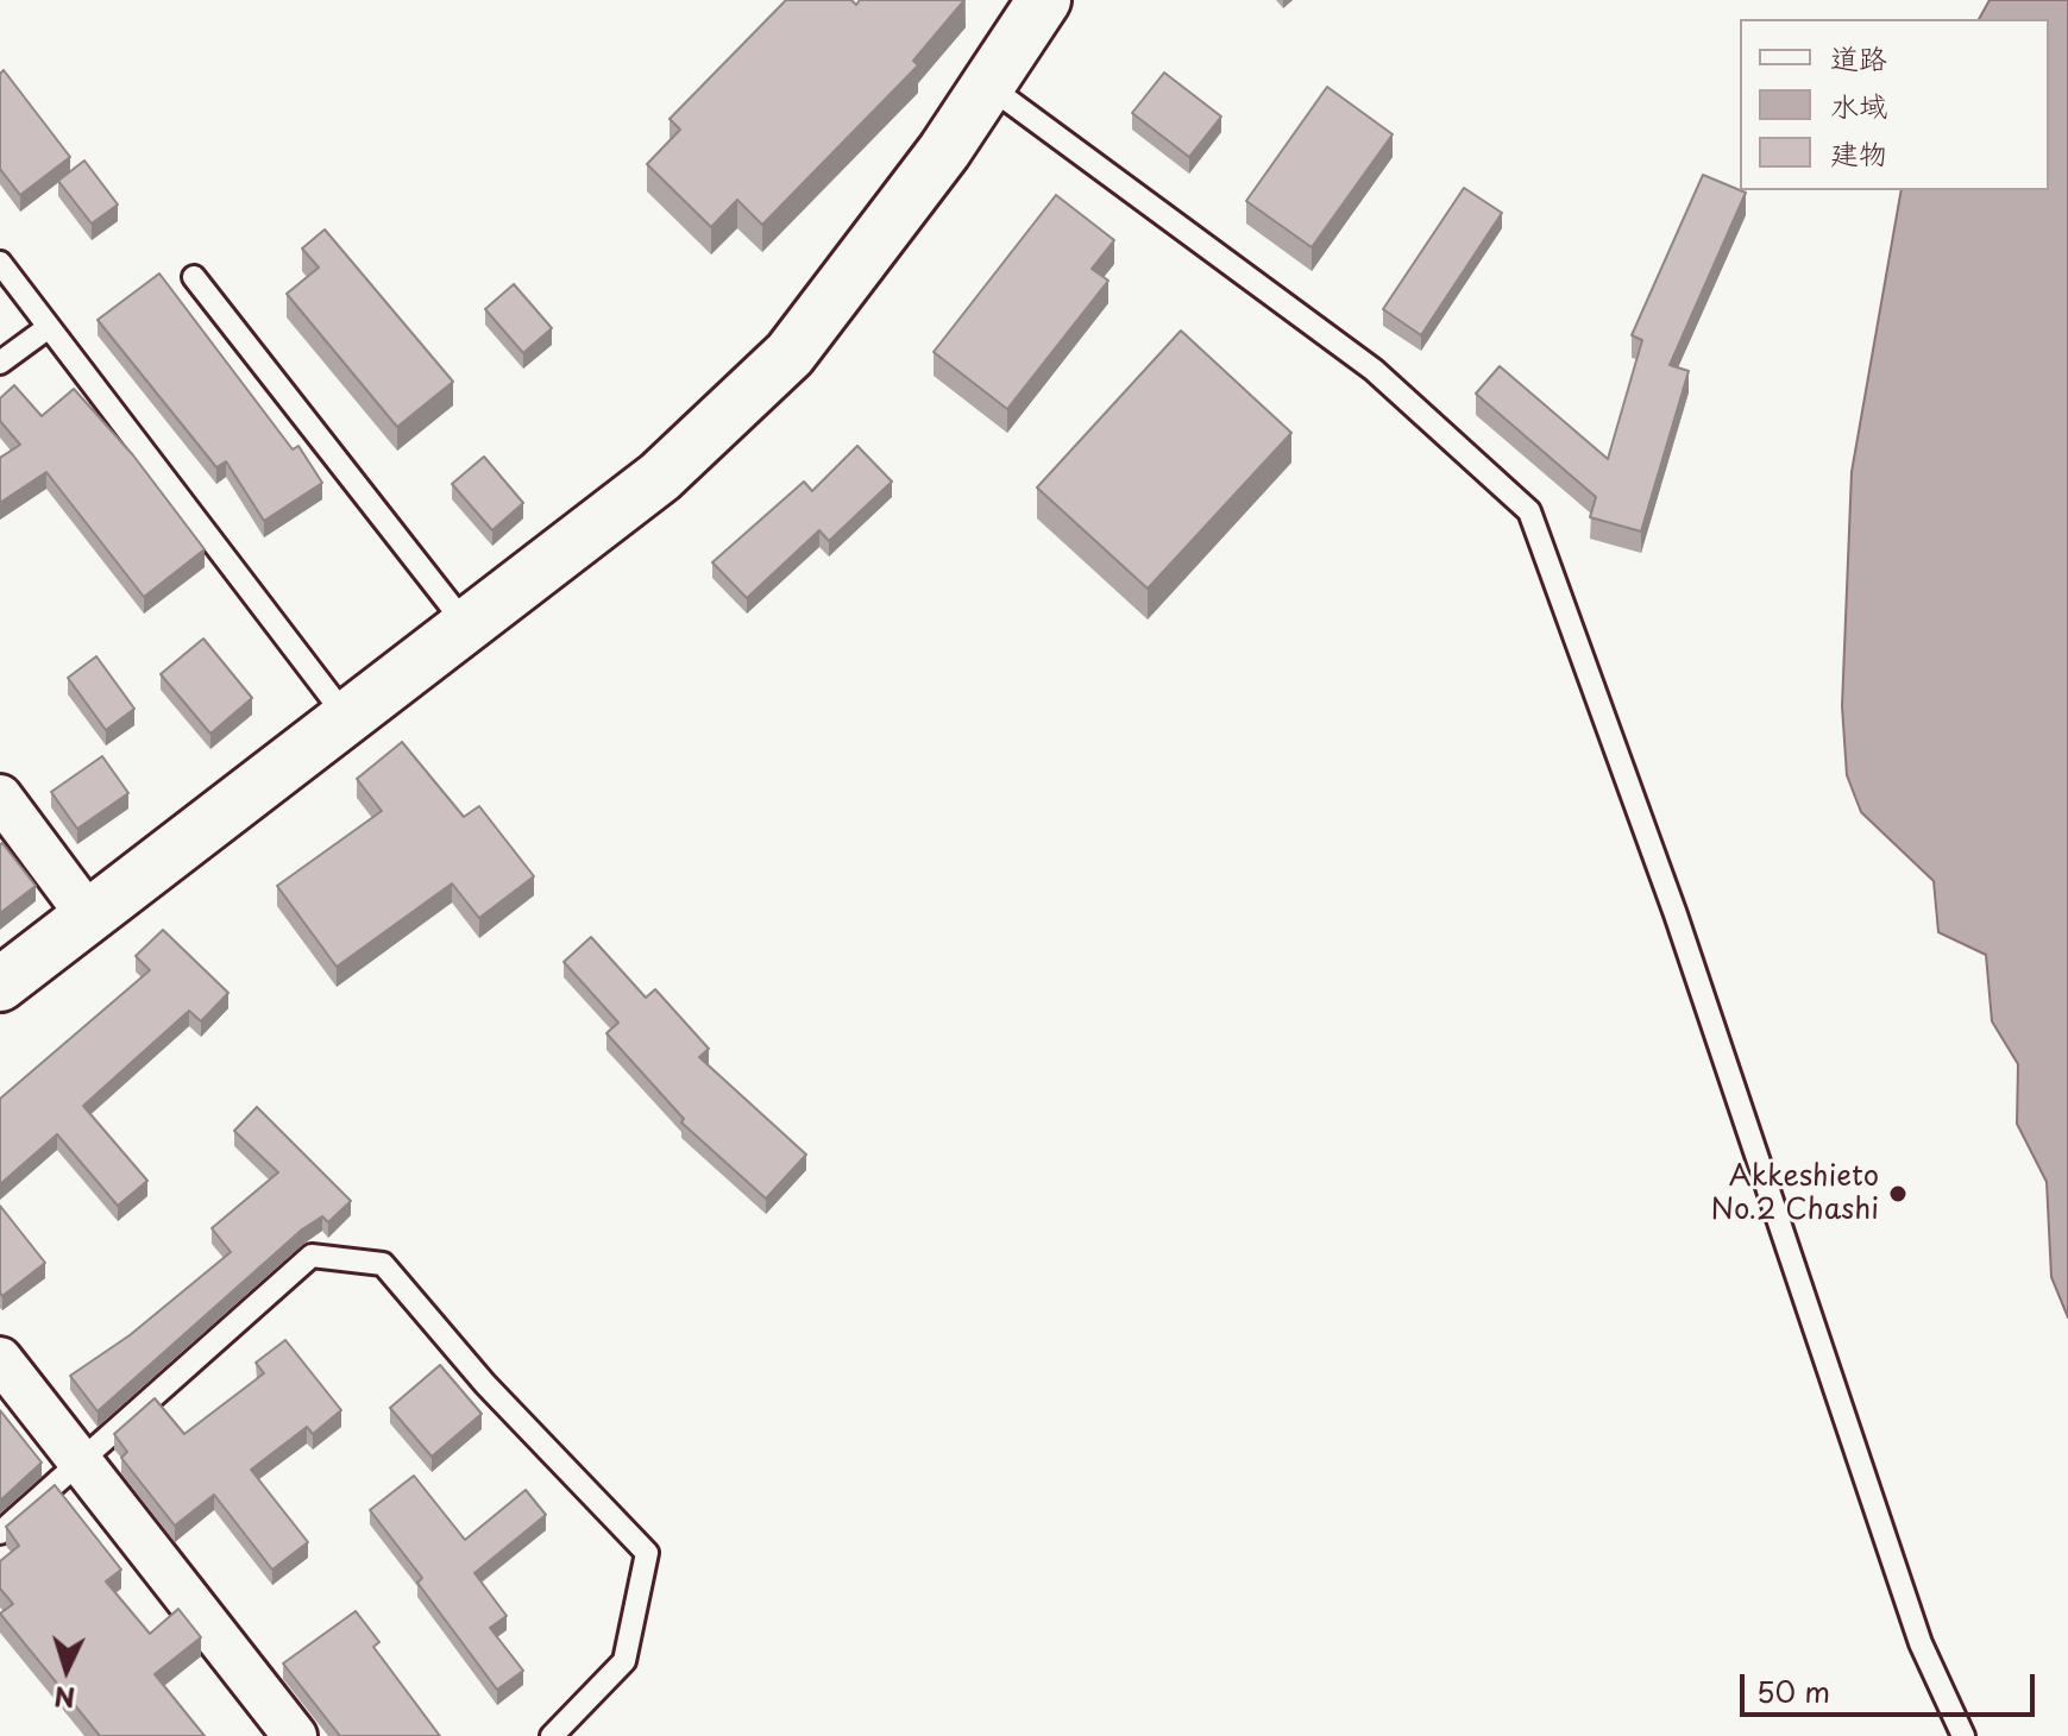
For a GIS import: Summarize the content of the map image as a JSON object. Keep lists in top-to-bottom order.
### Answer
{
  "places": ["Akkeshieto No.2 Chashi"],
  "legend": ["道路", "水域", "建物"],
  "scale_bar": "50 m",
  "north": "bottom"
}
